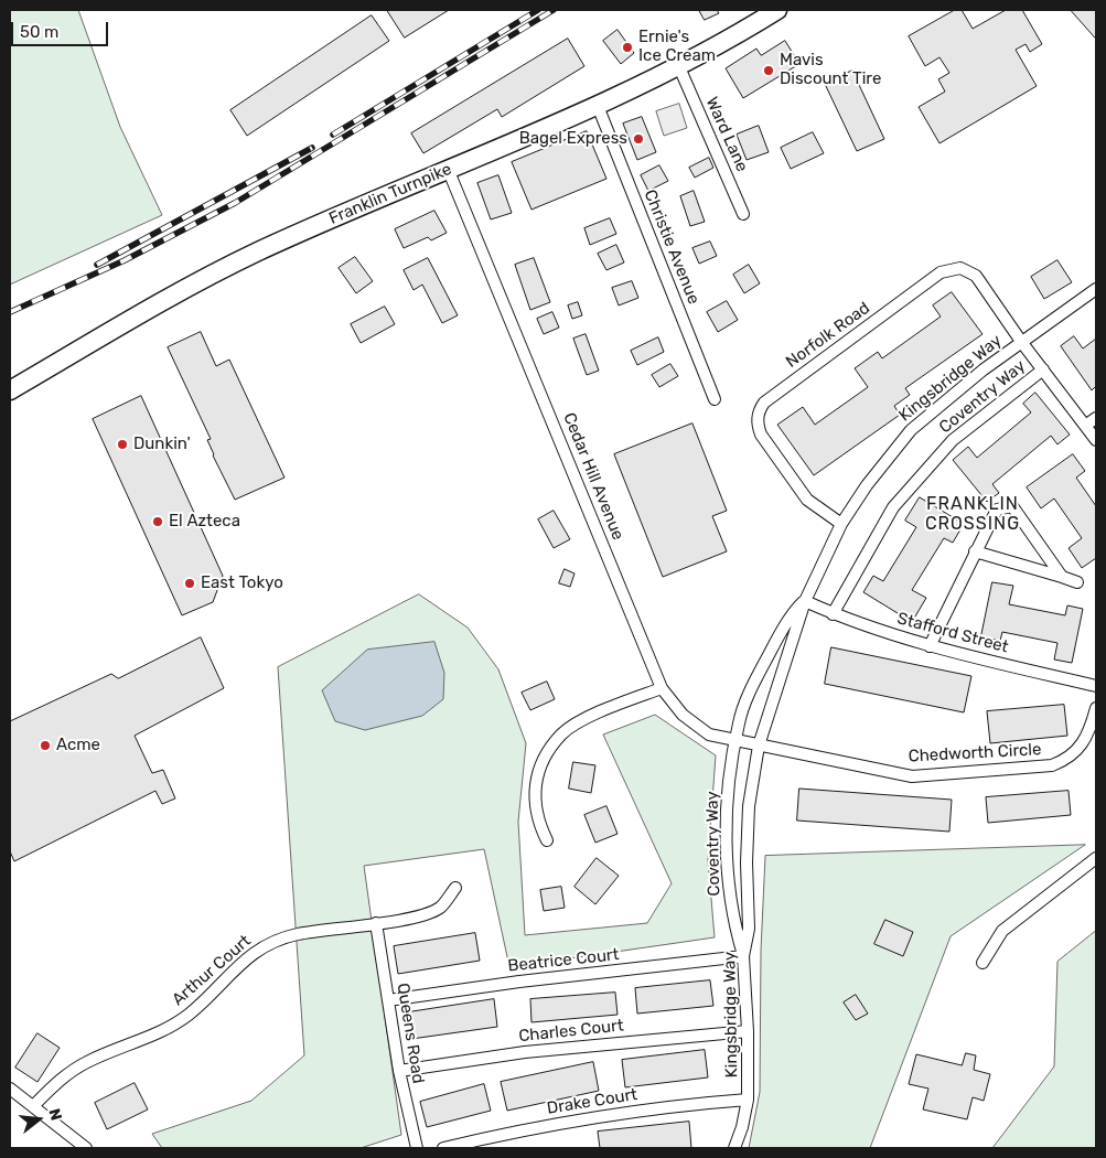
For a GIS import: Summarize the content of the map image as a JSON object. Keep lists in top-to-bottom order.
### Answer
{
  "streets": {
    "main road": ["Franklin Turnpike"],
    "street": [
      "Ward Lane",
      "Christie Avenue",
      "Norfolk Road",
      "Kingsbridge Way",
      "Coventry Way",
      "Cedar Hill Avenue",
      "Stafford Street",
      "Chedworth Circle",
      "Beatrice Court",
      "Arthur Court",
      "Charles Court",
      "Queens Road",
      "Drake Court"
    ]
  },
  "crossings": [
    ["Ward Lane", "Franklin Turnpike"],
    ["Franklin Turnpike", "Christie Avenue"],
    ["Franklin Turnpike", "Cedar Hill Avenue"],
    ["Norfolk Road", "Kingsbridge Way"],
    ["Kingsbridge Way", "Coventry Way"],
    ["Kingsbridge Way", "Cedar Hill Avenue"],
    ["Kingsbridge Way", "Stafford Street"],
    ["Kingsbridge Way", "Chedworth Circle"],
    ["Kingsbridge Way", "Beatrice Court"],
    ["Kingsbridge Way", "Charles Court"],
    ["Kingsbridge Way", "Drake Court"],
    ["Coventry Way", "Cedar Hill Avenue"],
    ["Coventry Way", "Stafford Street"],
    ["Coventry Way", "Beatrice Court"],
    ["Cedar Hill Avenue", "Chedworth Circle"],
    ["Beatrice Court", "Queens Road"],
    ["Arthur Court", "Queens Road"],
    ["Charles Court", "Queens Road"]
  ],
  "districts": ["FRANKLIN CROSSING"],
  "places": [
    "Ernie's Ice Cream",
    "Mavis Discount Tire",
    "Bagel Express",
    "Dunkin'",
    "El Azteca",
    "East Tokyo",
    "Acme"
  ],
  "scale_bar": "50 m",
  "north": "right"
}
